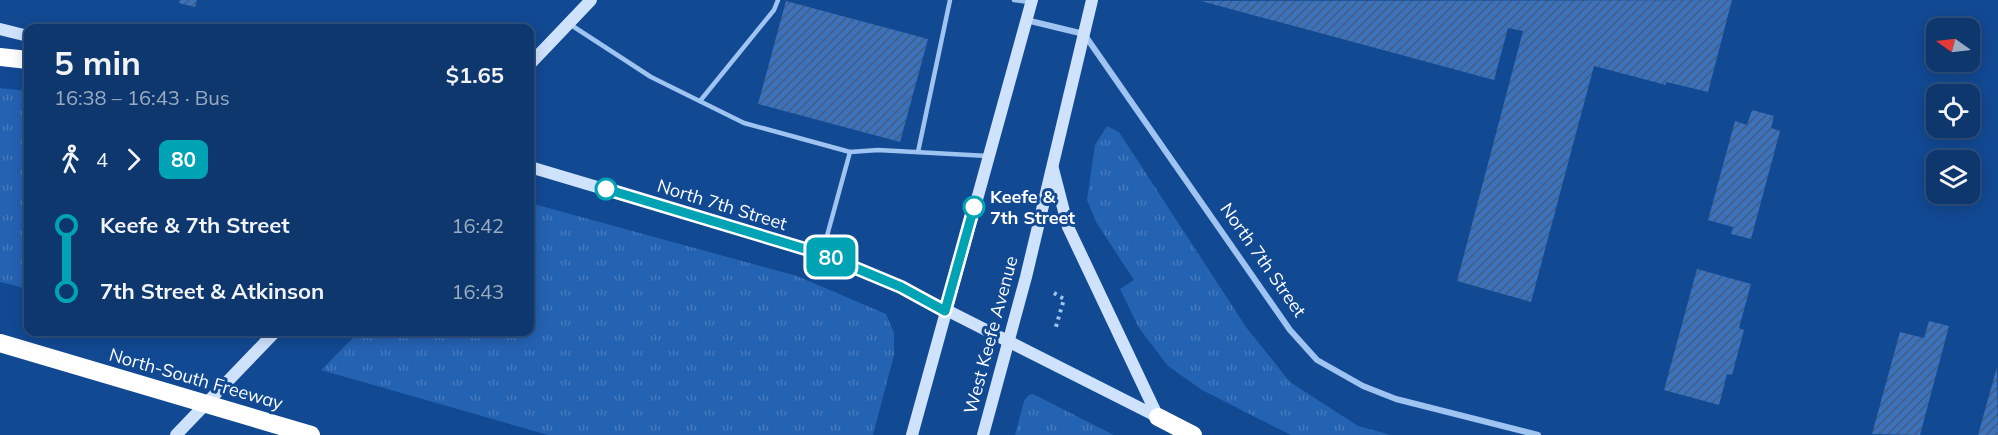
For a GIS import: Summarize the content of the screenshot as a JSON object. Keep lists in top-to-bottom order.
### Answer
{
  "streets": {
    "highway": ["North-South Freeway"],
    "street": ["North 7th Street", "West Keefe Avenue"]
  },
  "crossings": [
    ["North 7th Street", "West Keefe Avenue"]
  ],
  "places": ["Keefe & 7th Street"],
  "lines": ["bus line 80"],
  "north": "left",
  "page": {
    "on_map": "80",
    "heading": ["5 min", "16:38 – 16:43 · Bus", "$1.65"],
    "legs": ["4", "80"],
    "list": [
      {
        "name": "Keefe & 7th Street",
        "value": "16:42"
      },
      {
        "name": "7th Street & Atkinson",
        "value": "16:43"
      }
    ]
  }
}
